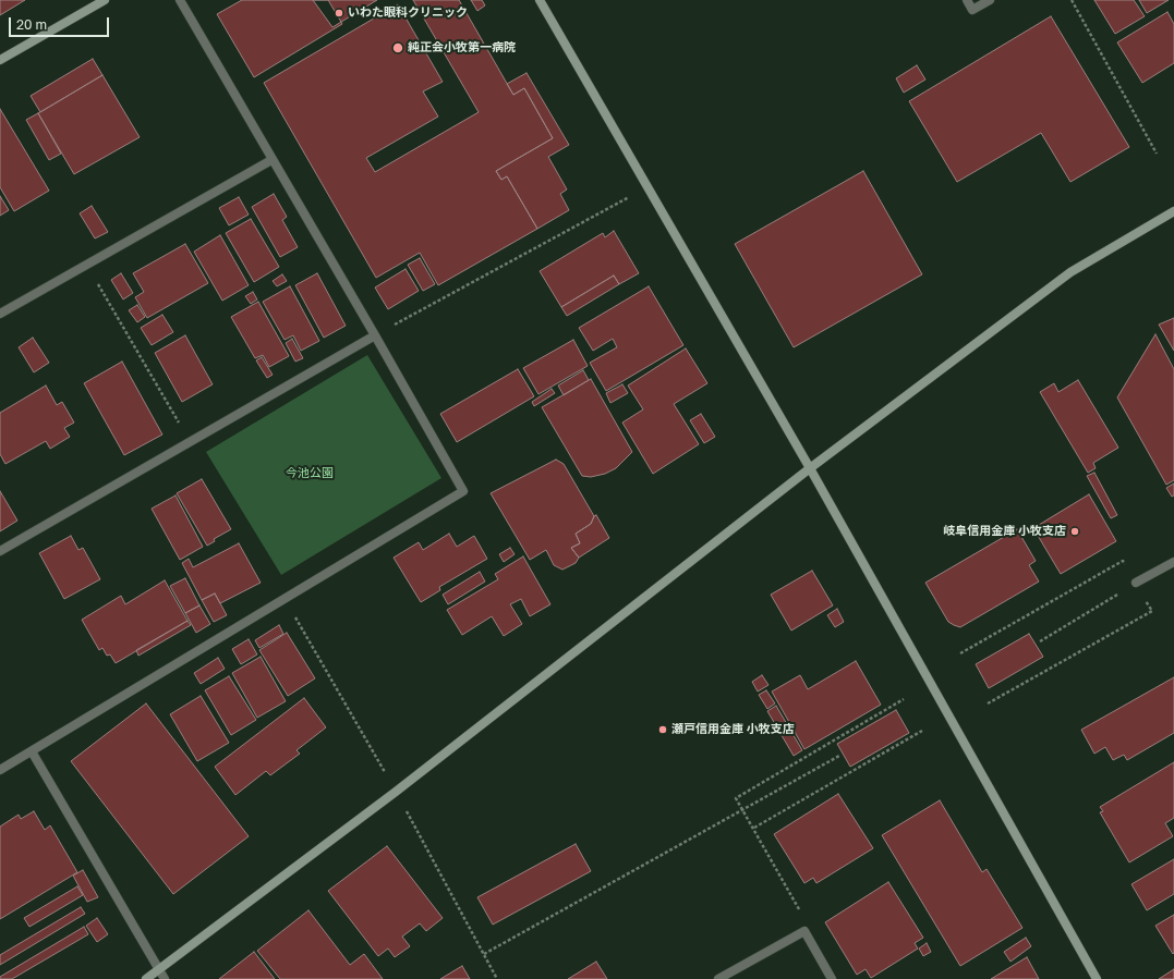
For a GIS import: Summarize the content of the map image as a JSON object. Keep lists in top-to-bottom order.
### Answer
{
  "parks": ["今池公園"],
  "places": [
    "いわた眼科クリニック",
    "純正会小牧第一病院",
    "岐阜信用金庫 小牧支店",
    "瀬戸信用金庫 小牧支店"
  ],
  "scale_bar": "20 m"
}
